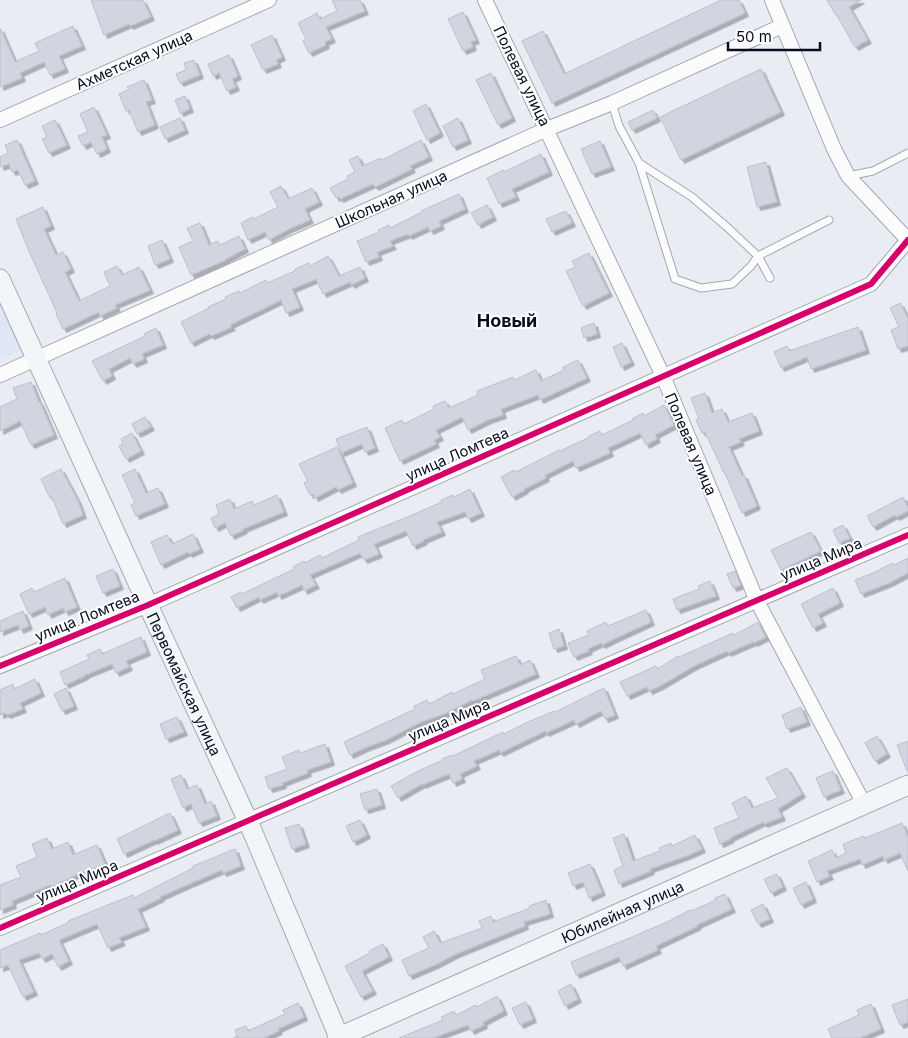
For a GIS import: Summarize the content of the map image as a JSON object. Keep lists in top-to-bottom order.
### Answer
{
  "streets": {
    "street": [
      "Ахметская улица",
      "Полевая улица",
      "Школьная улица",
      "улица Ломтева",
      "улица Мира",
      "Первомайская улица",
      "Юбилейная улица"
    ]
  },
  "crossings": [
    ["Полевая улица", "Школьная улица"],
    ["Полевая улица", "улица Ломтева"],
    ["Полевая улица", "улица Мира"],
    ["Полевая улица", "Юбилейная улица"],
    ["Школьная улица", "Первомайская улица"],
    ["улица Ломтева", "Первомайская улица"],
    ["улица Мира", "Первомайская улица"],
    ["Первомайская улица", "Юбилейная улица"]
  ],
  "districts": ["Новый"],
  "scale_bar": "50 m"
}
